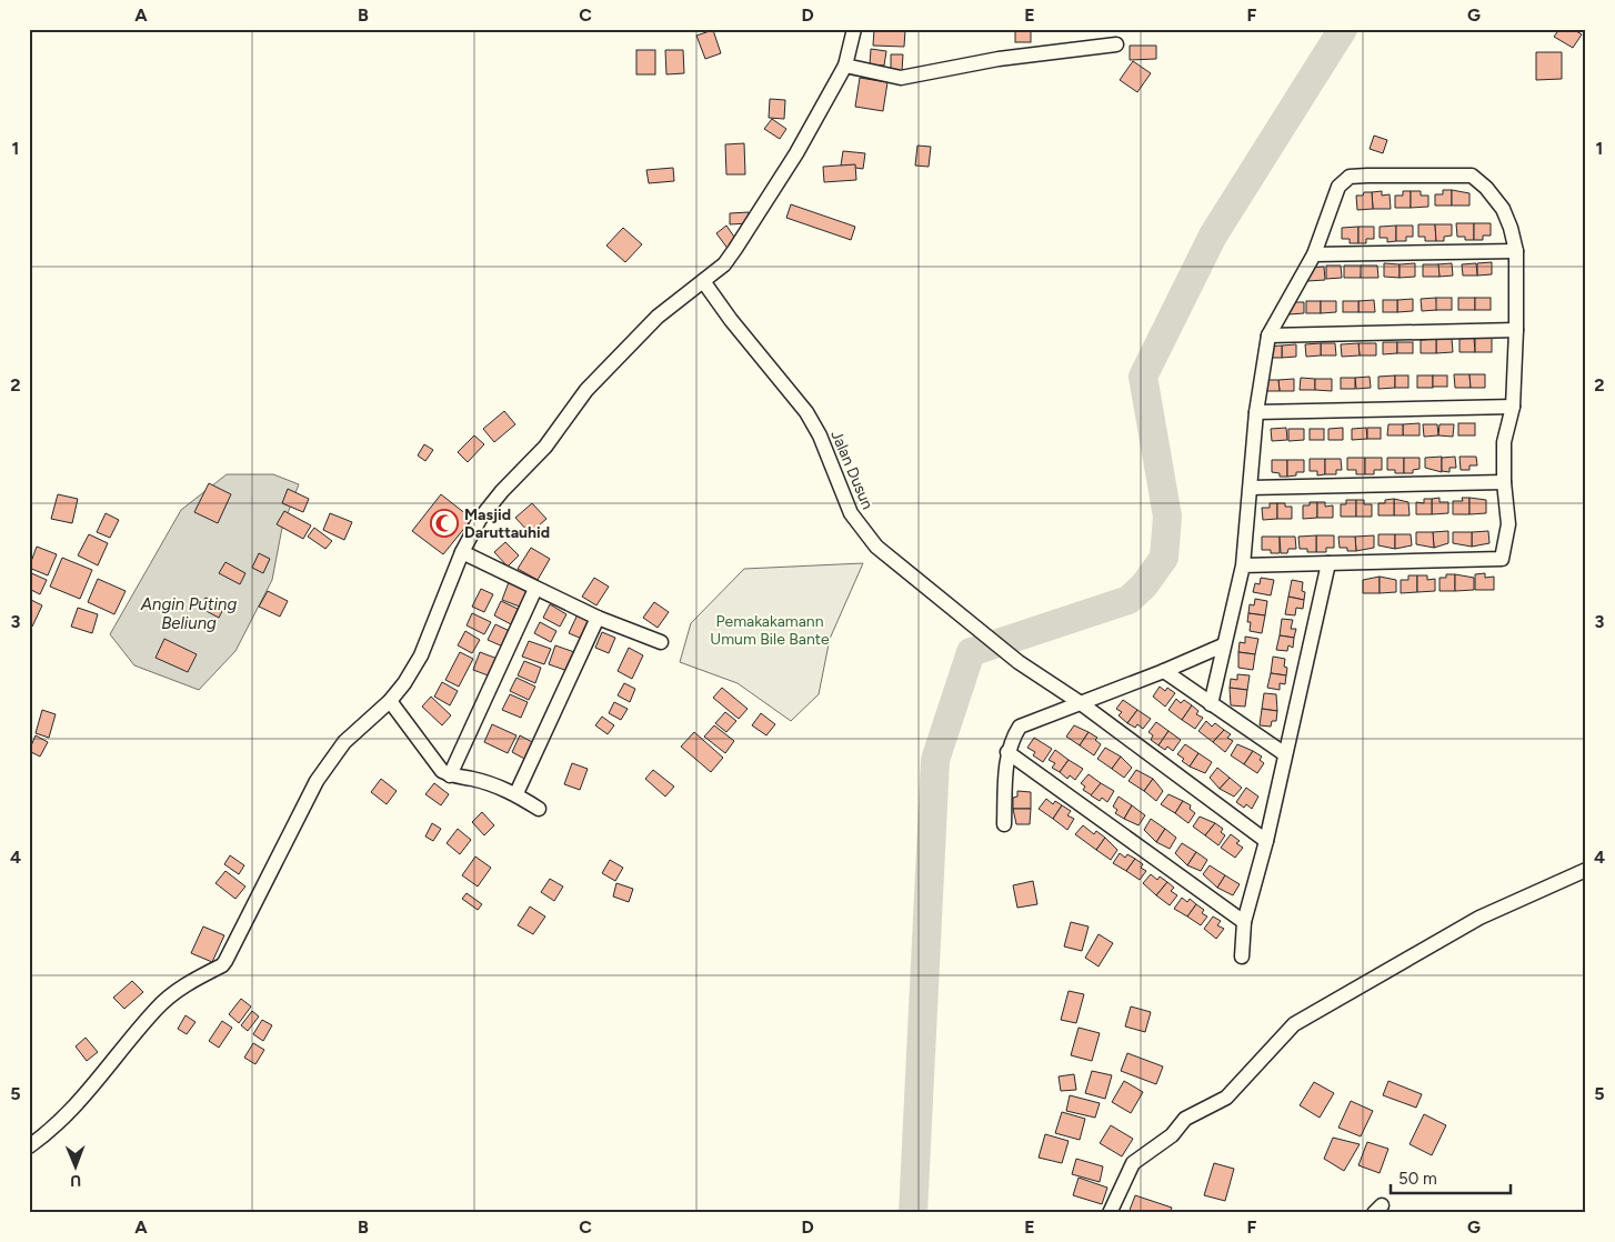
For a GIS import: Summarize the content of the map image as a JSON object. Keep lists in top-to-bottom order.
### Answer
{
  "streets": {
    "street": ["Jalan Dusun"]
  },
  "water": ["Angin Puting Beliung"],
  "parks": ["Pemakakamann Umum Bile Bante"],
  "places": {
    "mosque": ["Masjid Daruttauhid"]
  },
  "scale_bar": "50 m",
  "north": "bottom",
  "grid": {
    "columns": [
      "A",
      "B",
      "C",
      "D",
      "E",
      "F",
      "G"
    ],
    "rows": [
      "1",
      "2",
      "3",
      "4",
      "5"
    ]
  }
}
